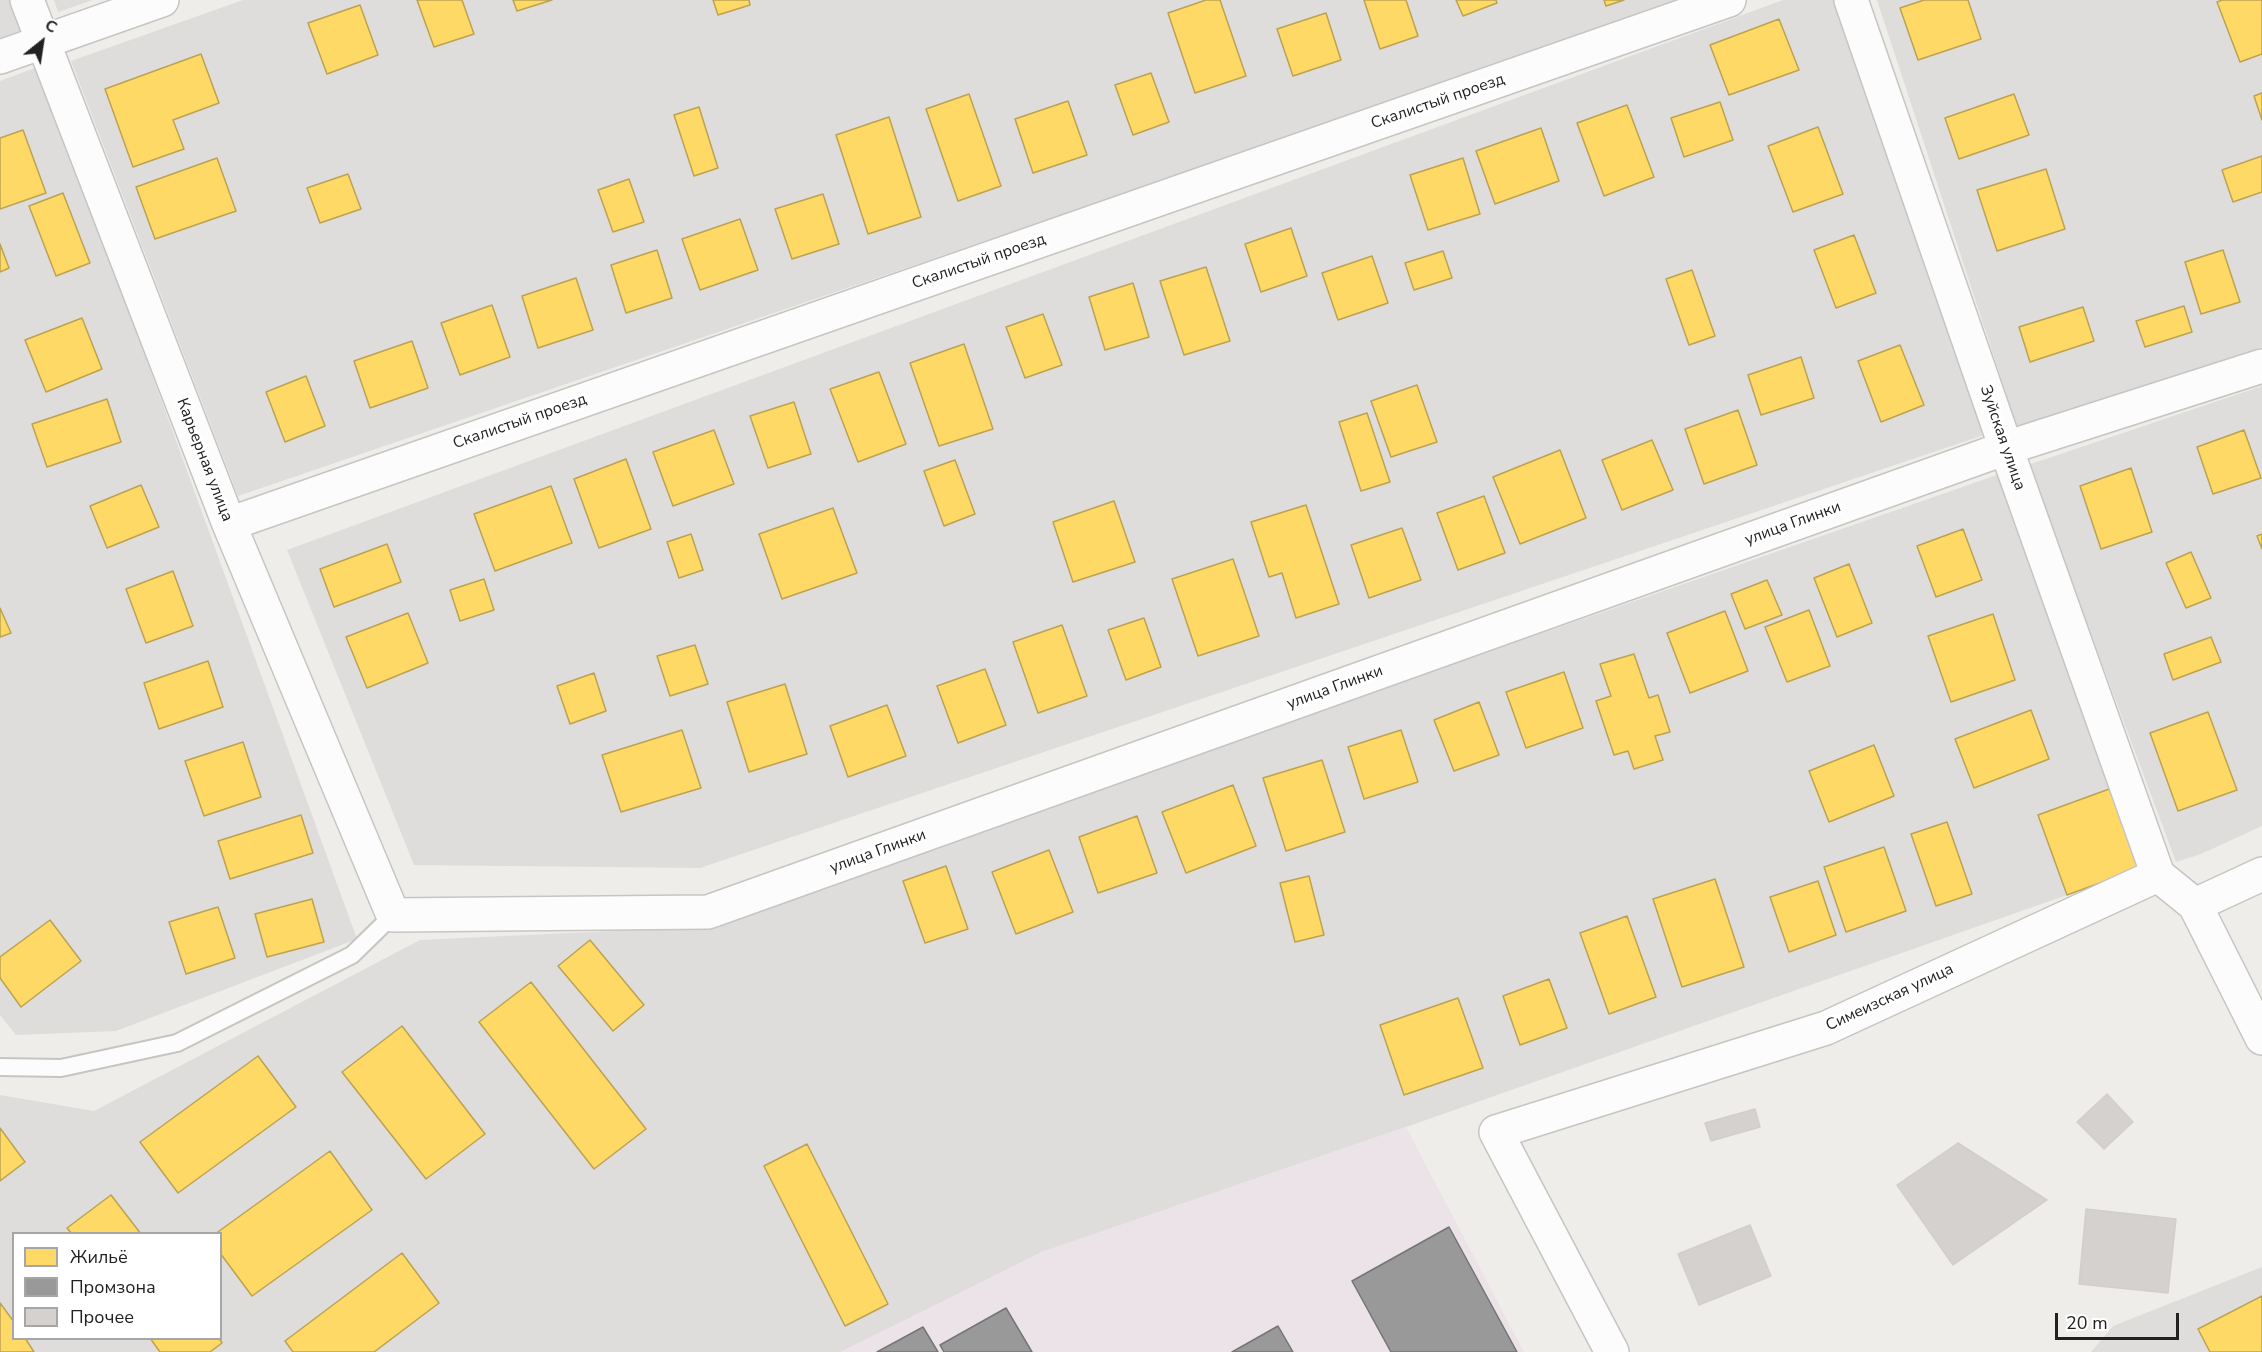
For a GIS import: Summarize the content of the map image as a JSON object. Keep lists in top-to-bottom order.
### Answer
{
  "streets": {
    "street": [
      "Скалистый проезд",
      "Зуйская улица",
      "Карьерная улица",
      "улица Глинки",
      "Симеизская улица"
    ]
  },
  "crossings": [
    ["Скалистый проезд", "Карьерная улица"],
    ["Зуйская улица", "улица Глинки"],
    ["Зуйская улица", "Симеизская улица"],
    ["Карьерная улица", "улица Глинки"]
  ],
  "legend": ["Жильё", "Промзона", "Прочее"],
  "scale_bar": "20 m",
  "north": "top right"
}
